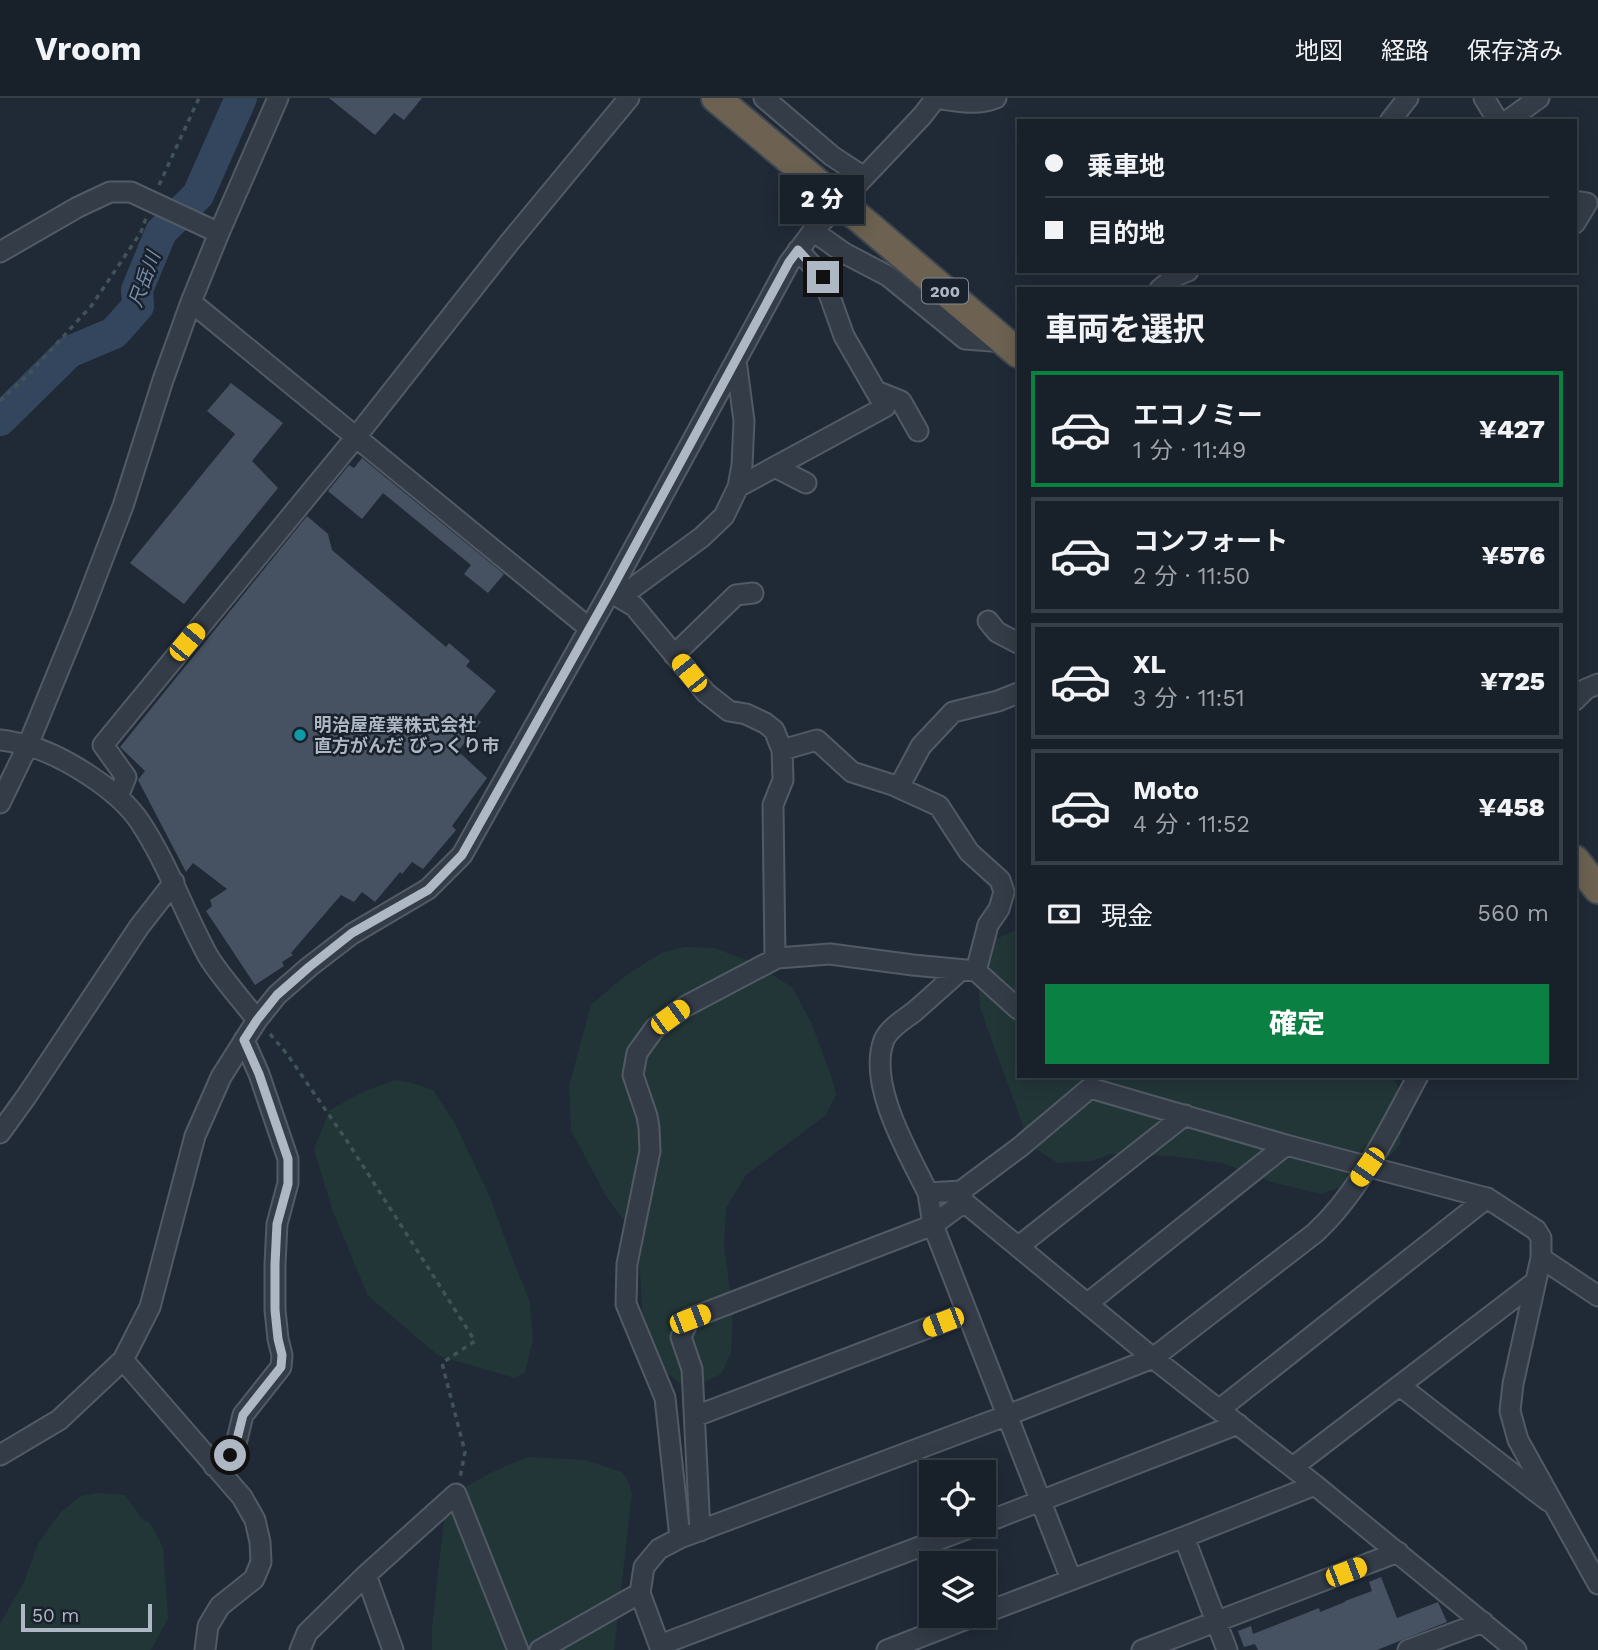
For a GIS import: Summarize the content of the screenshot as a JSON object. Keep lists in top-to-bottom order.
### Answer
{
  "streets": {
    "highway": ["200"]
  },
  "water": ["尺岳川"],
  "places": ["明治屋産業株式会社 直方がんだ びっくり市"],
  "scale_bar": "50 m",
  "page": {
    "header": "Vroom",
    "nav": ["地図", "経路", "保存済み"],
    "banner": ["乗車地", "目的地"],
    "bubble": "2 分",
    "heading": "車両を選択",
    "list": [
      {
        "name": "エコノミー",
        "note": "1 分 · 11:49",
        "value": "¥427"
      },
      {
        "name": "コンフォート",
        "note": "2 分 · 11:50",
        "value": "¥576"
      },
      {
        "name": "XL",
        "note": "3 分 · 11:51",
        "value": "¥725"
      },
      {
        "name": "Moto",
        "note": "4 分 · 11:52",
        "value": "¥458"
      }
    ],
    "pay": ["現金", "560 m"],
    "buttons": "確定",
    "scale": "50 m"
  }
}
